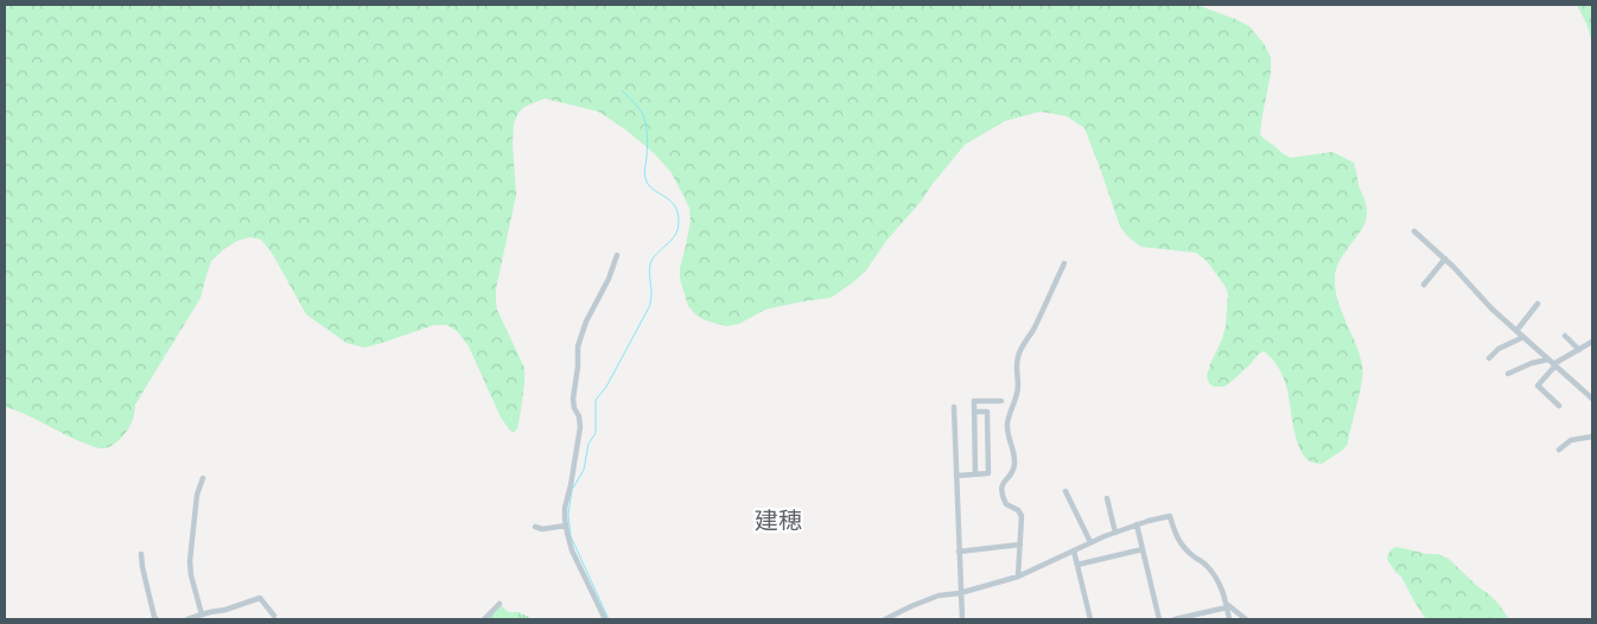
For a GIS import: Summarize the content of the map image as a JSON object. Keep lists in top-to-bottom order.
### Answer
{
  "districts": ["建穂"]
}
